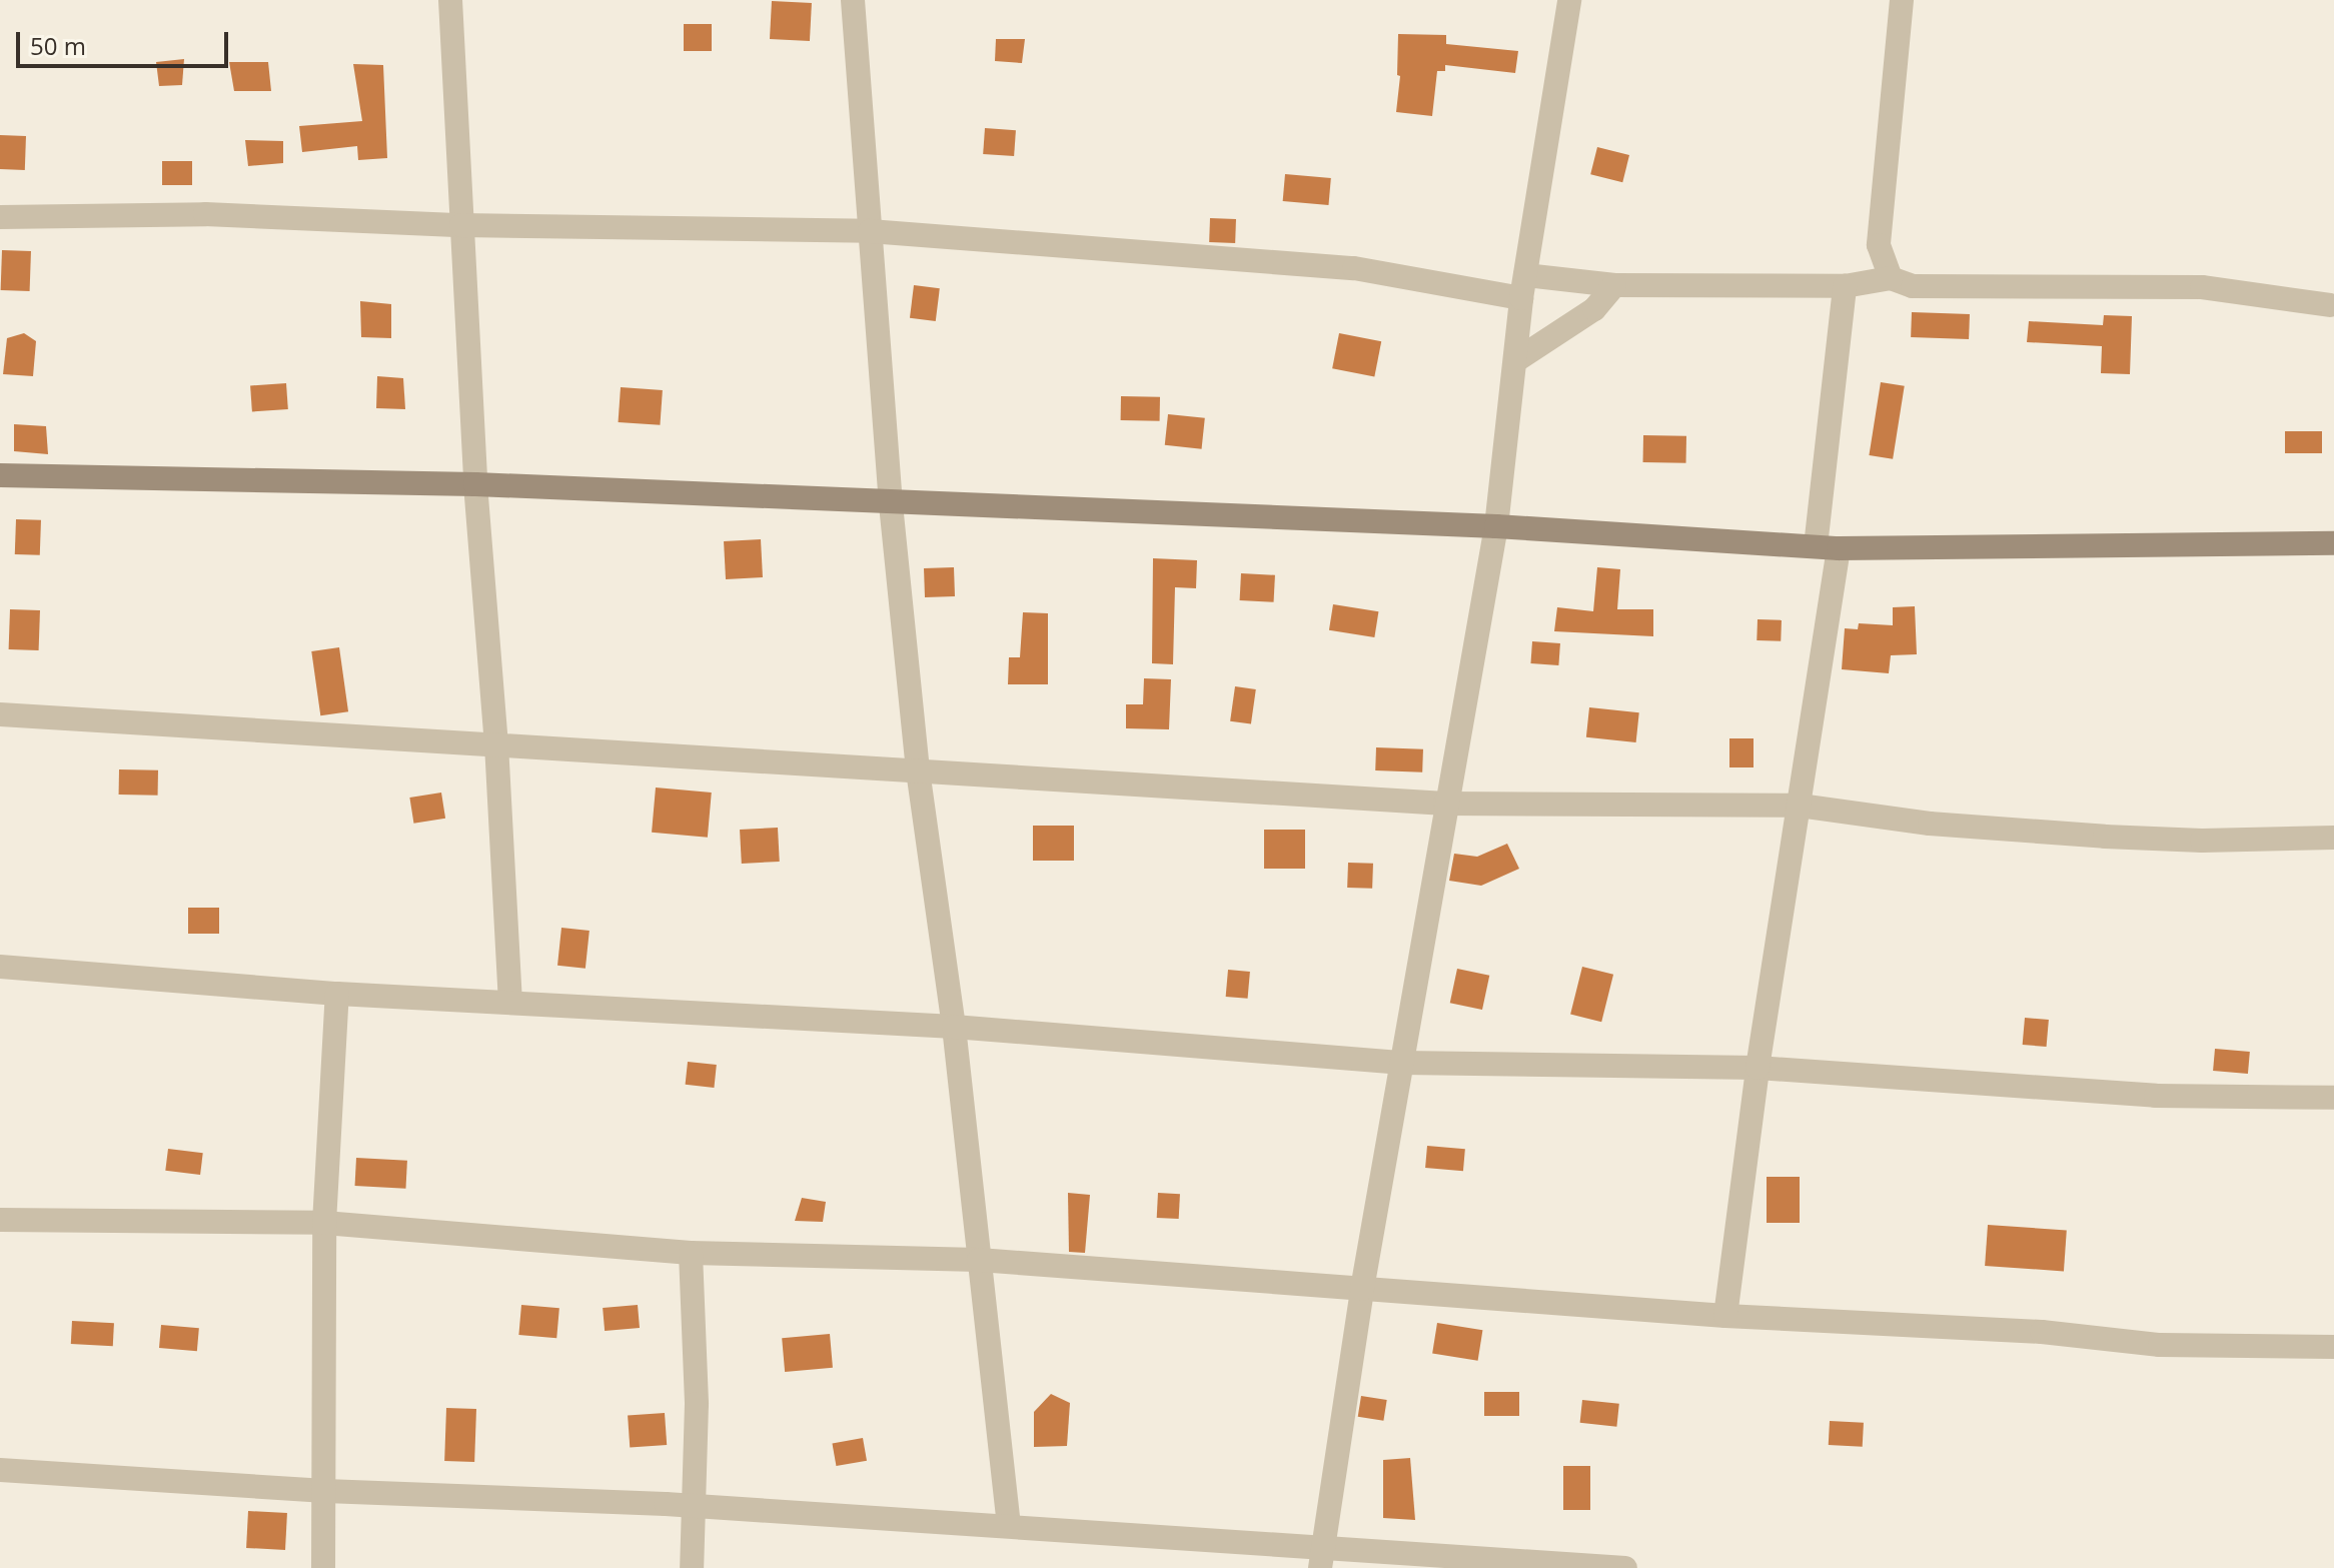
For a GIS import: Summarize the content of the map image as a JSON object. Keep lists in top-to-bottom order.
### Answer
{
  "scale_bar": "50 m"
}
